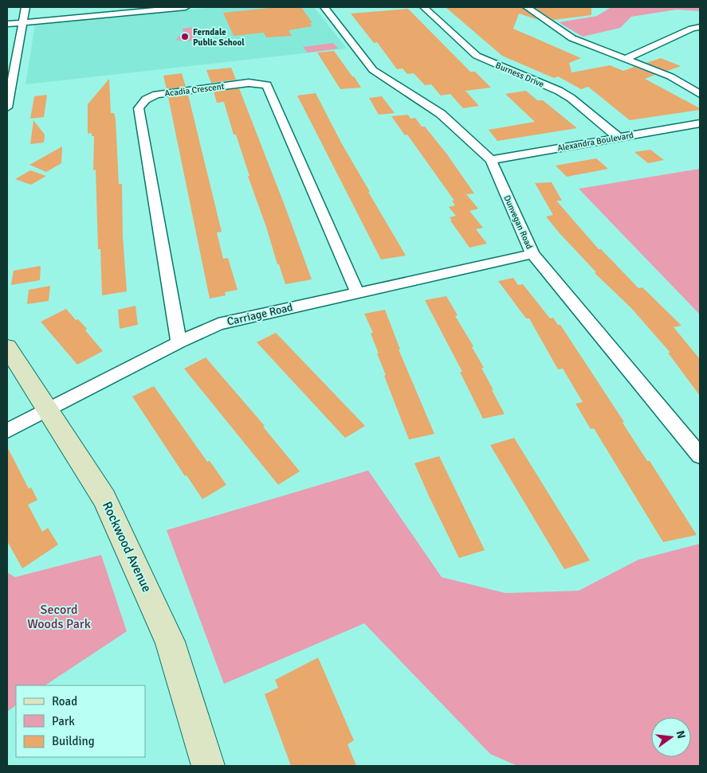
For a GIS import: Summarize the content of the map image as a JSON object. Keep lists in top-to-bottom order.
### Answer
{
  "streets": {
    "street": [
      "Burness Drive",
      "Acadia Crescent",
      "Alexandra Boulevard",
      "Dunvegan Road",
      "Carriage Road",
      "Rockwood Avenue"
    ]
  },
  "crossings": [
    ["Burness Drive", "Alexandra Boulevard"],
    ["Acadia Crescent", "Carriage Road"],
    ["Alexandra Boulevard", "Dunvegan Road"],
    ["Dunvegan Road", "Carriage Road"],
    ["Carriage Road", "Rockwood Avenue"]
  ],
  "parks": ["Secord Woods Park"],
  "places": ["Ferndale Public School"],
  "legend": ["Road", "Park", "Building"],
  "north": "right"
}
